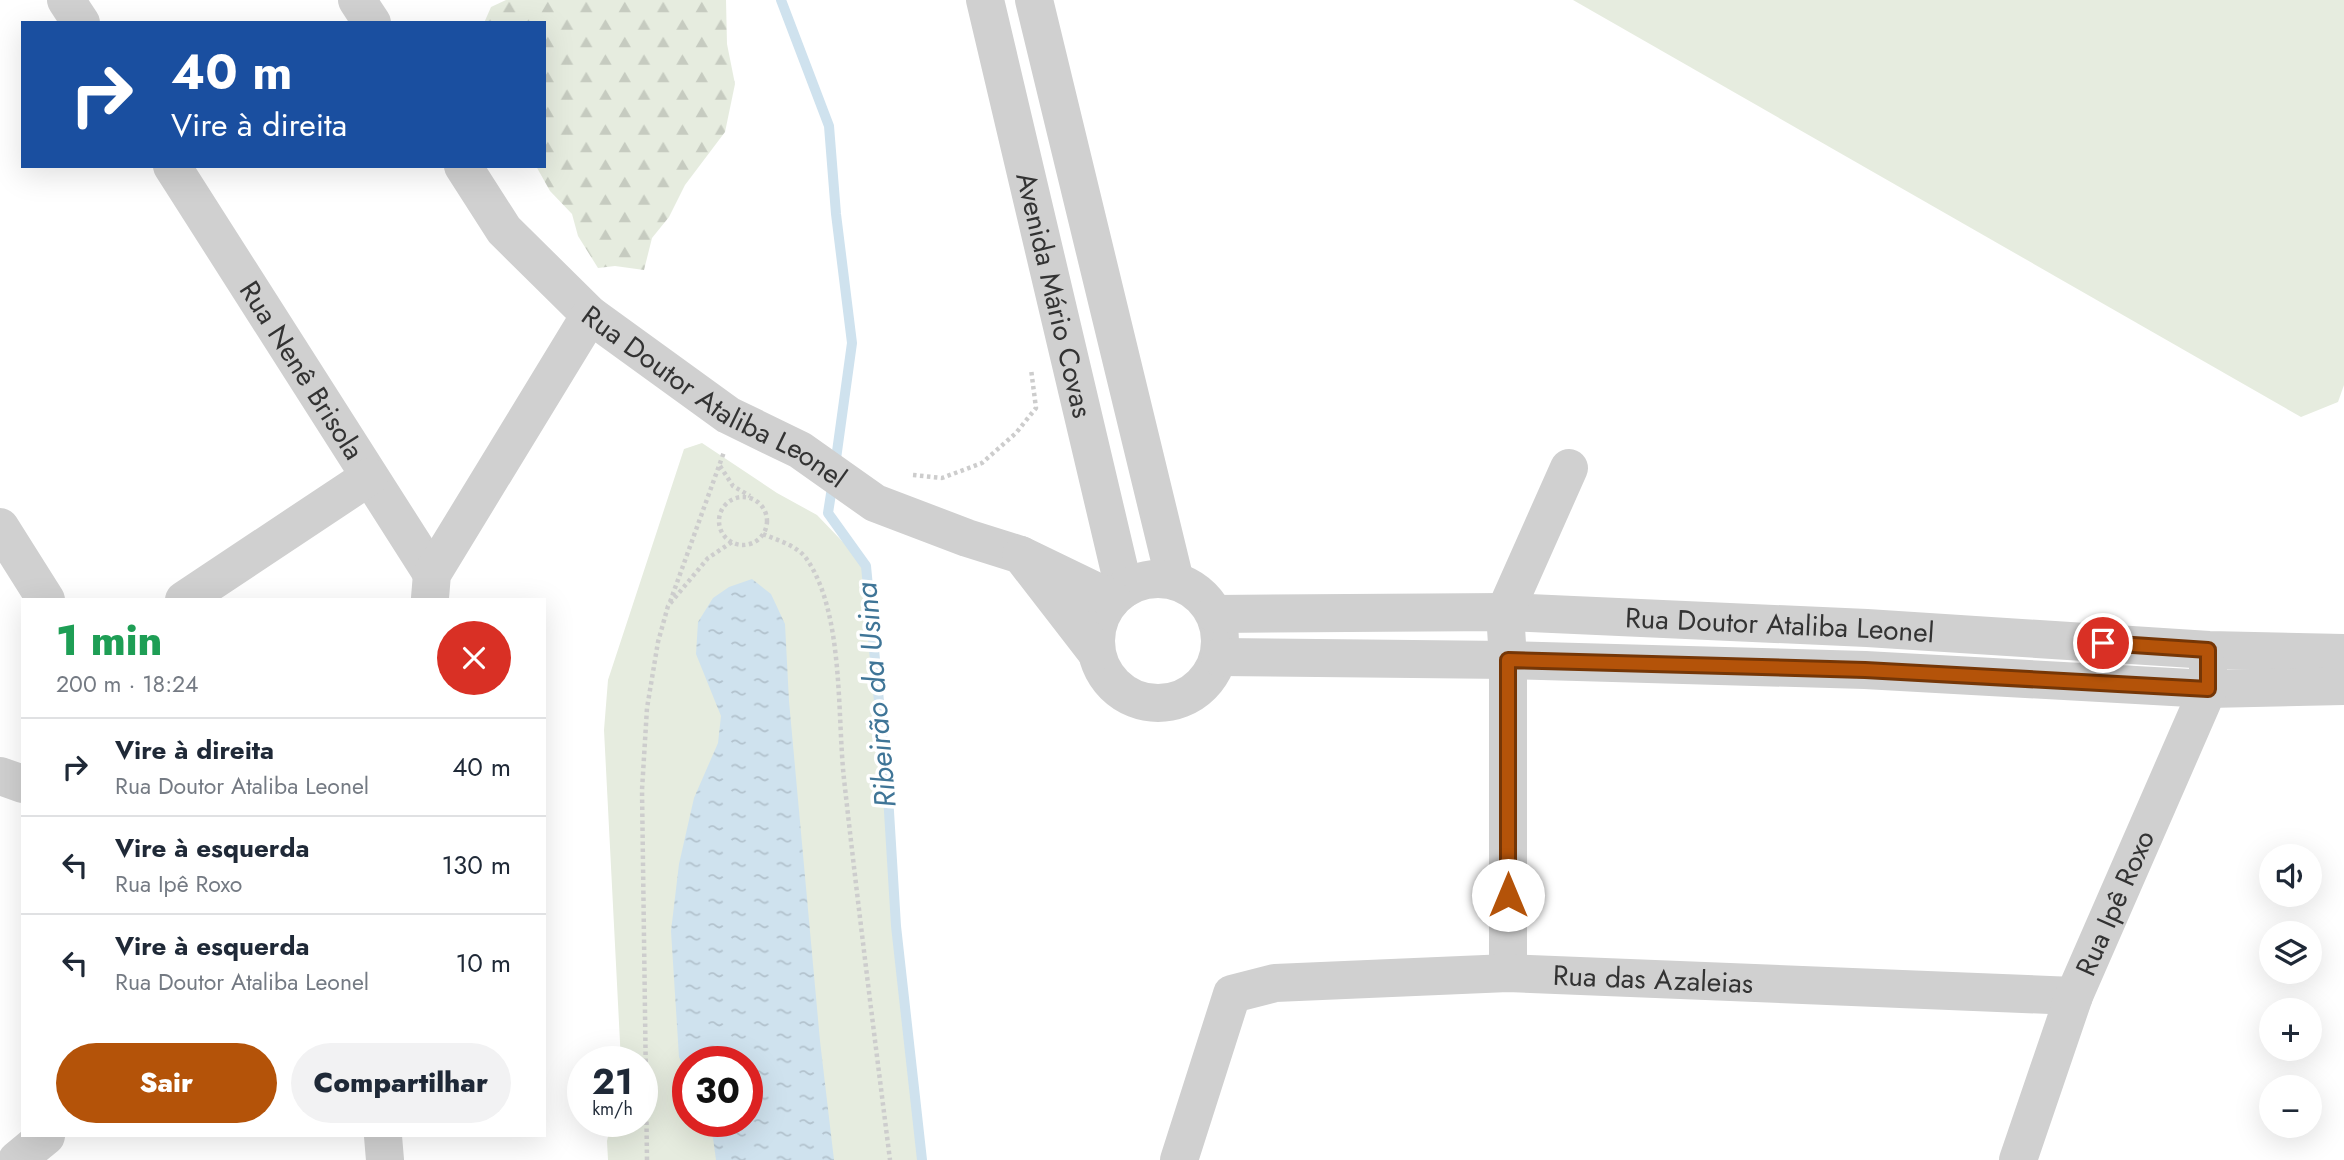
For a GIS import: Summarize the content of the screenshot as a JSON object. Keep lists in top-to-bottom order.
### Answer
{
  "streets": {
    "street": [
      "Avenida Mário Covas",
      "Rua Nenê Brisola",
      "Rua Doutor Ataliba Leonel",
      "Rua Ipê Roxo",
      "Rua das Azaleias"
    ]
  },
  "crossings": [
    ["Avenida Mário Covas", "Rua Doutor Ataliba Leonel"],
    ["Rua Doutor Ataliba Leonel", "Rua Ipê Roxo"],
    ["Rua Ipê Roxo", "Rua das Azaleias"]
  ],
  "water": ["Ribeirão da Usina"],
  "page": {
    "turn": ["40 m", "Vire à direita"],
    "heading": ["1 min", "200 m · 18:24"],
    "list": [
      {
        "name": "Vire à direita",
        "note": "Rua Doutor Ataliba Leonel",
        "value": "40 m"
      },
      {
        "name": "Vire à esquerda",
        "note": "Rua Ipê Roxo",
        "value": "130 m"
      },
      {
        "name": "Vire à esquerda",
        "note": "Rua Doutor Ataliba Leonel",
        "value": "10 m"
      }
    ],
    "map_buttons": ["+", "−"],
    "buttons": ["Sair", "Compartilhar"],
    "speed": "21 km/h",
    "limit": "30"
  }
}
